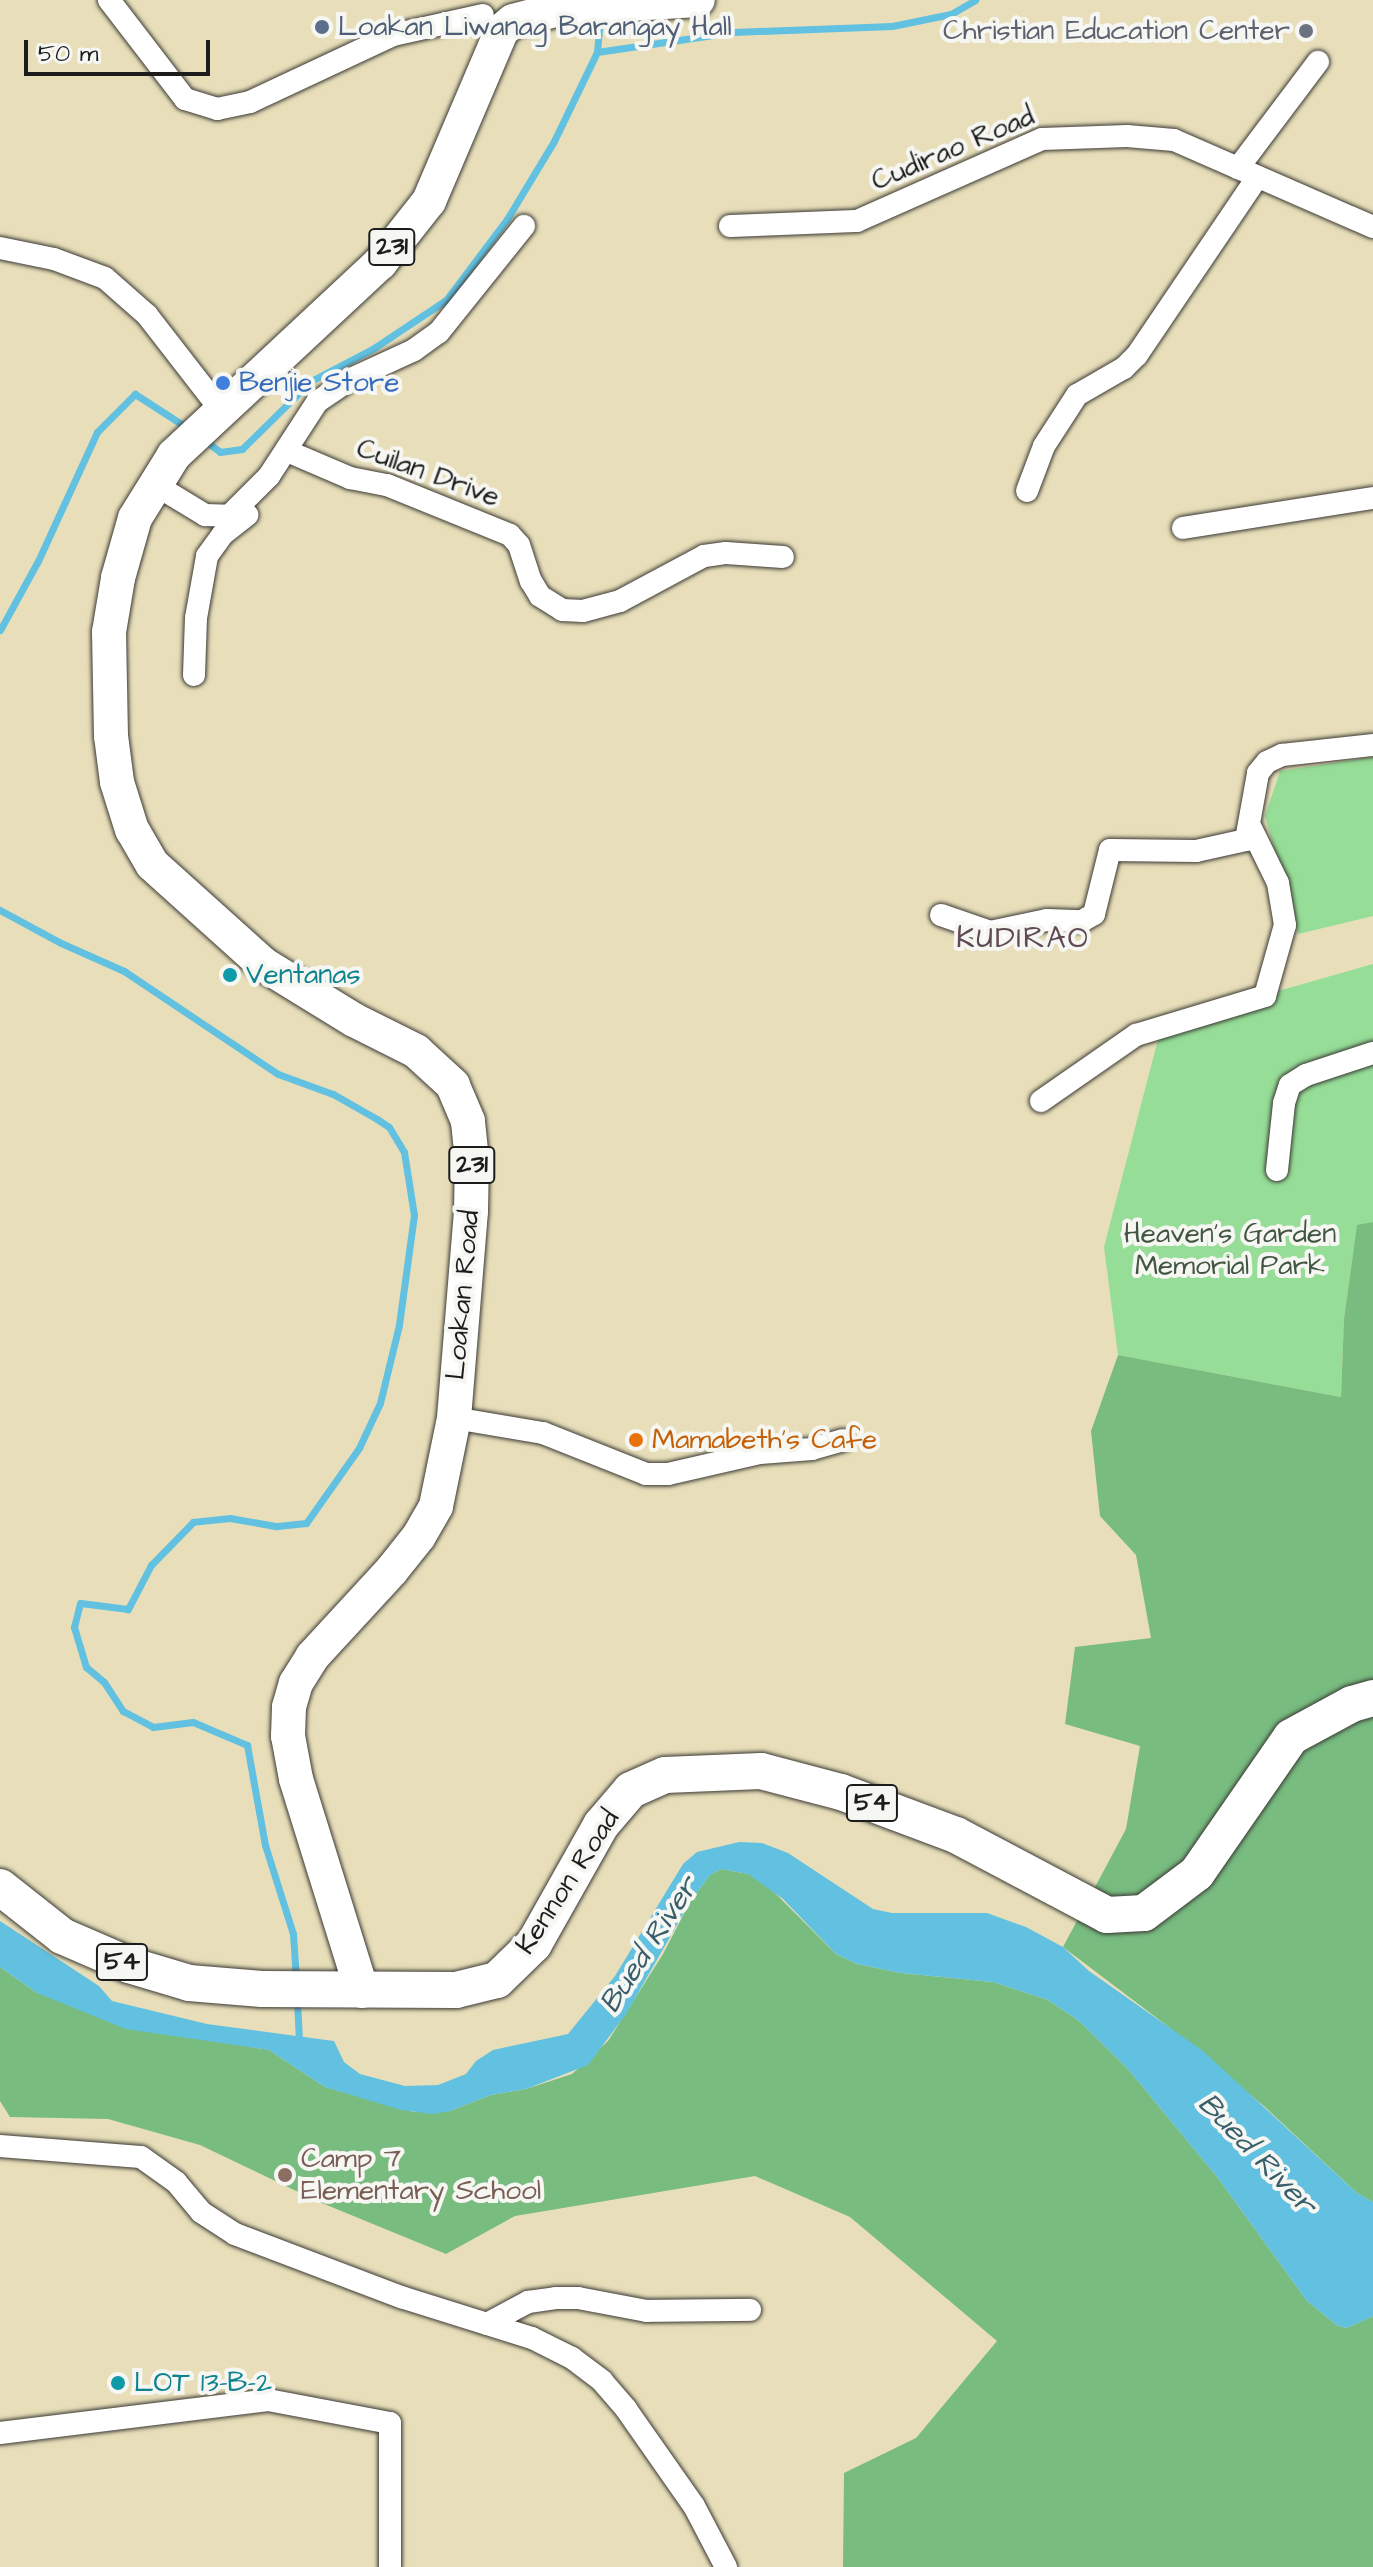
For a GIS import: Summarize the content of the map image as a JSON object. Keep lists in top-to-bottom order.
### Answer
{
  "streets": {
    "highway": ["54", "Kennon Road"],
    "main road": ["231", "Loakan Road"],
    "street": ["Cudirao Road", "Cuilan Drive"]
  },
  "crossings": [
    ["Loakan Road", "Kennon Road"]
  ],
  "districts": ["KUDIRAO"],
  "water": ["Bued River"],
  "parks": ["Heaven's Garden Memorial Park"],
  "places": [
    "Loakan Liwanag Barangay Hall",
    "Christian Education Center",
    "Benjie Store",
    "Ventanas",
    "Mamabeth's Cafe",
    "Camp 7 Elementary School",
    "LOT 13-B-2"
  ],
  "scale_bar": "50 m"
}
